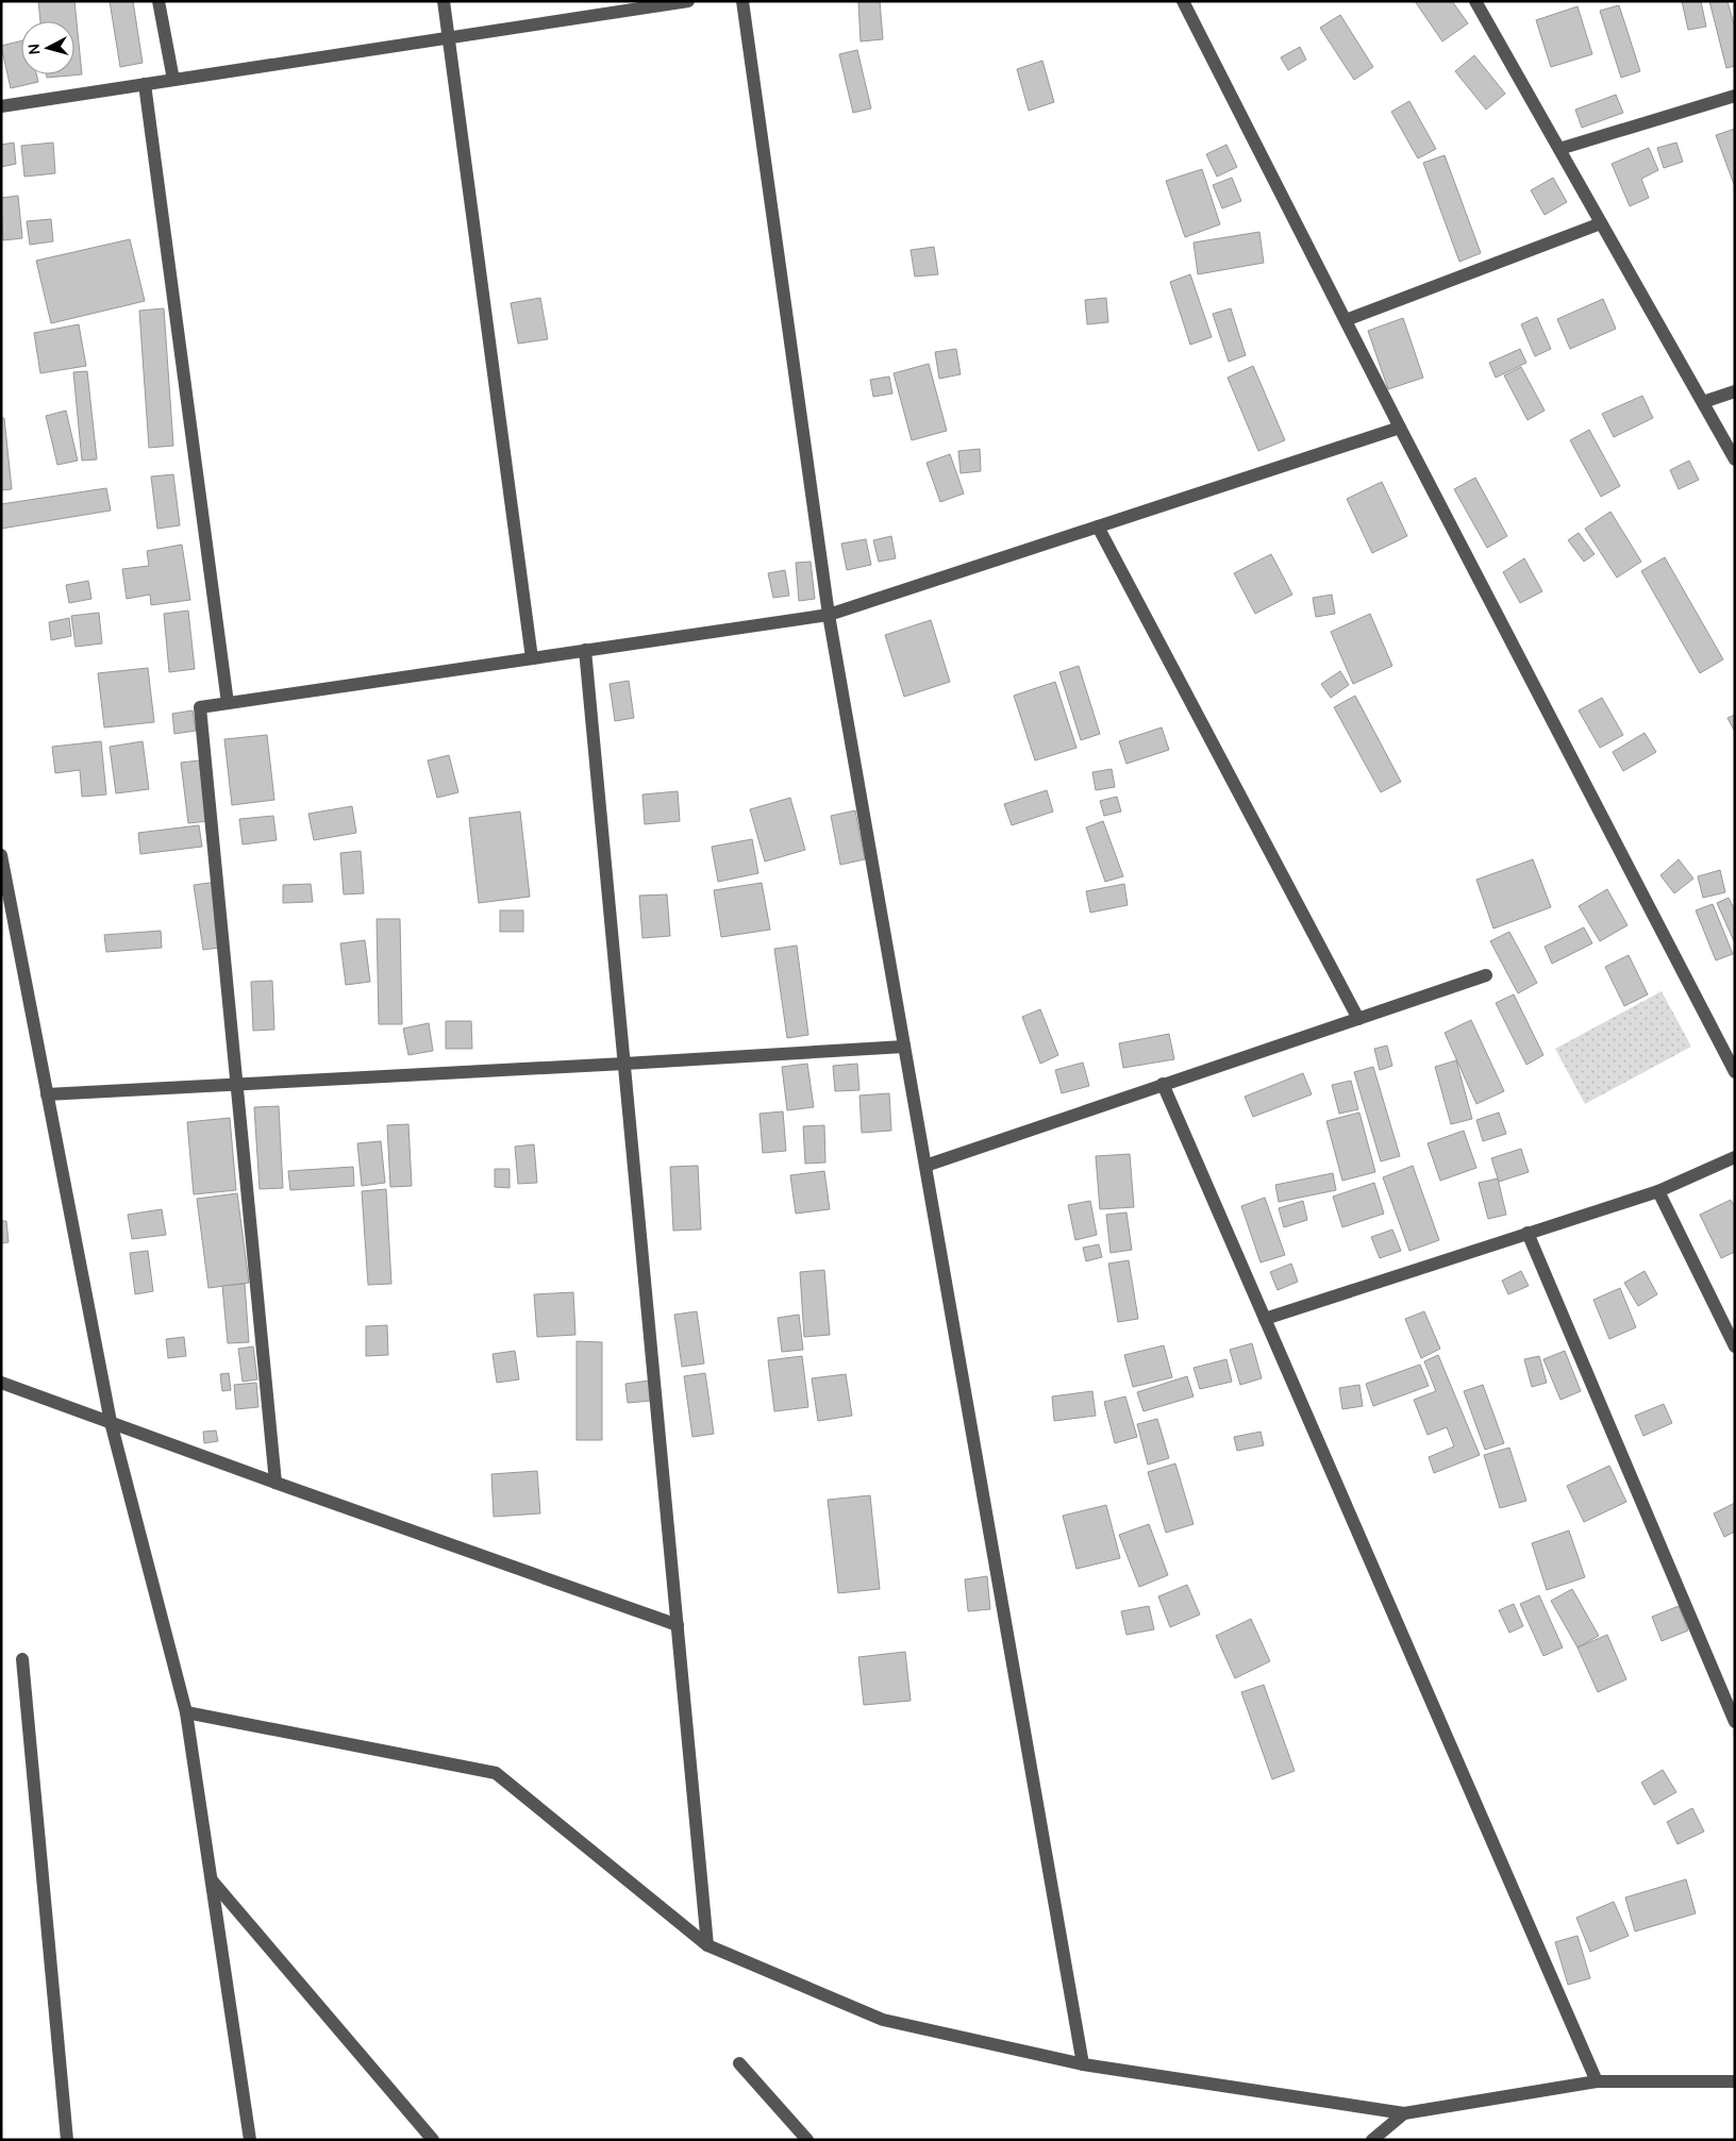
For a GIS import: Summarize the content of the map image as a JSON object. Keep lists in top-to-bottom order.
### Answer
{
  "north": "left"
}
